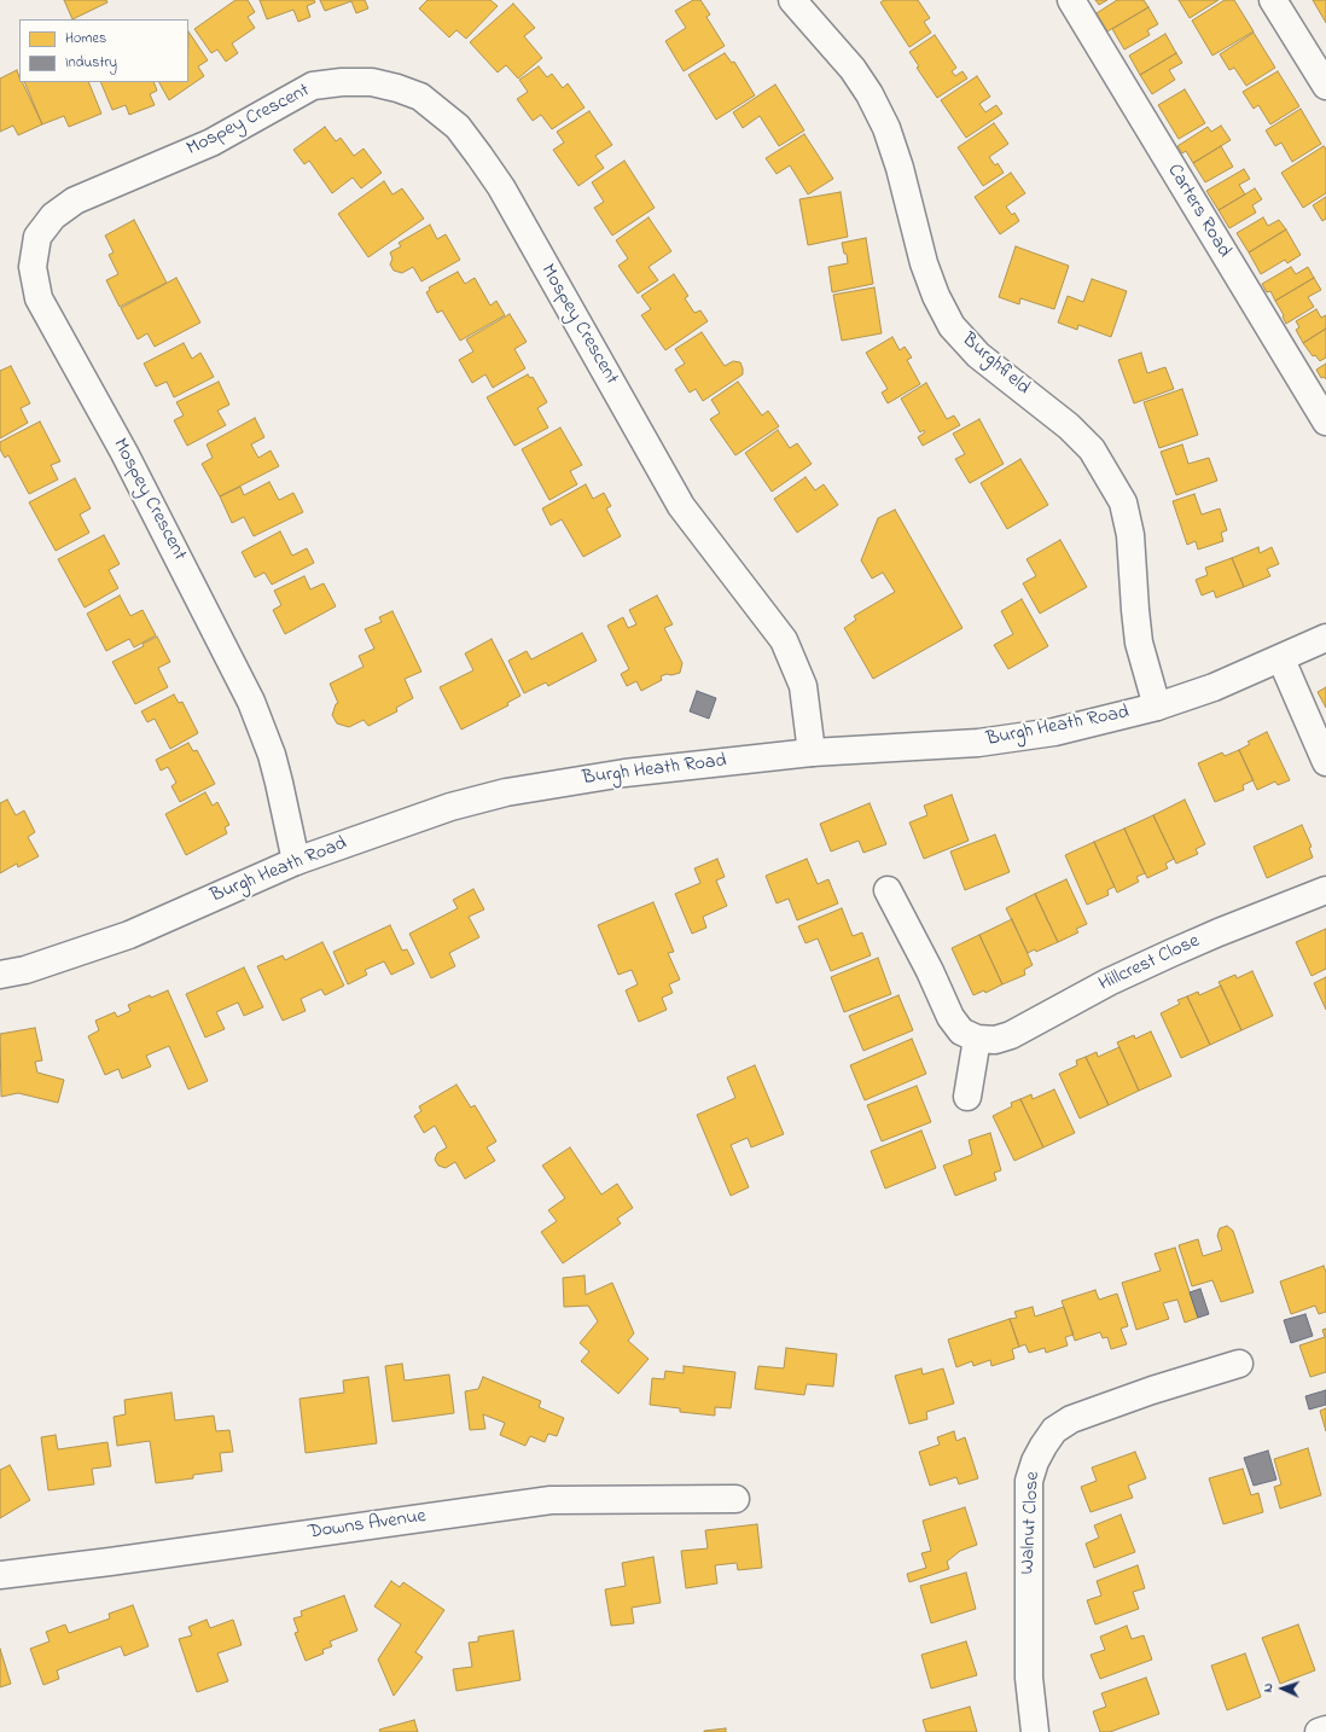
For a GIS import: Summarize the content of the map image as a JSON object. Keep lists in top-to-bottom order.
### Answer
{
  "streets": {
    "street": [
      "Mospey Crescent",
      "Carters Road",
      "Burghfield",
      "Burgh Heath Road",
      "Hillcrest Close",
      "Walnut Close",
      "Downs Avenue"
    ]
  },
  "crossings": [
    ["Mospey Crescent", "Burgh Heath Road"],
    ["Burghfield", "Burgh Heath Road"]
  ],
  "legend": ["Homes", "Industry"],
  "north": "left"
}
